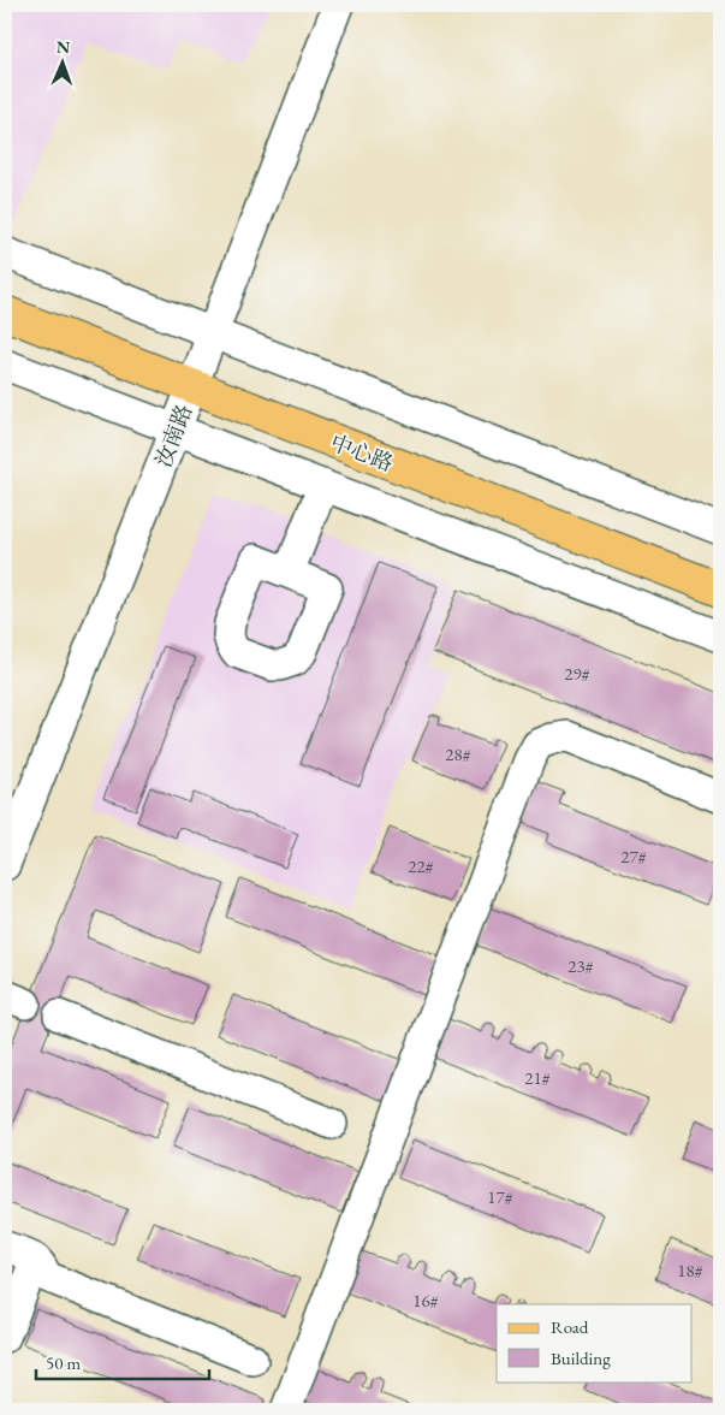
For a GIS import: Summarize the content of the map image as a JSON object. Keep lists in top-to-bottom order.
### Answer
{
  "streets": {
    "main road": ["中心路"],
    "street": ["汝南路"]
  },
  "crossings": [
    ["汝南路", "中心路"]
  ],
  "house_numbers": [
    "29#",
    "28#",
    "27#",
    "22#",
    "23#",
    "21#",
    "17#",
    "18#",
    "16#"
  ],
  "legend": ["Road", "Building"],
  "scale_bar": "50 m",
  "north": "top"
}
